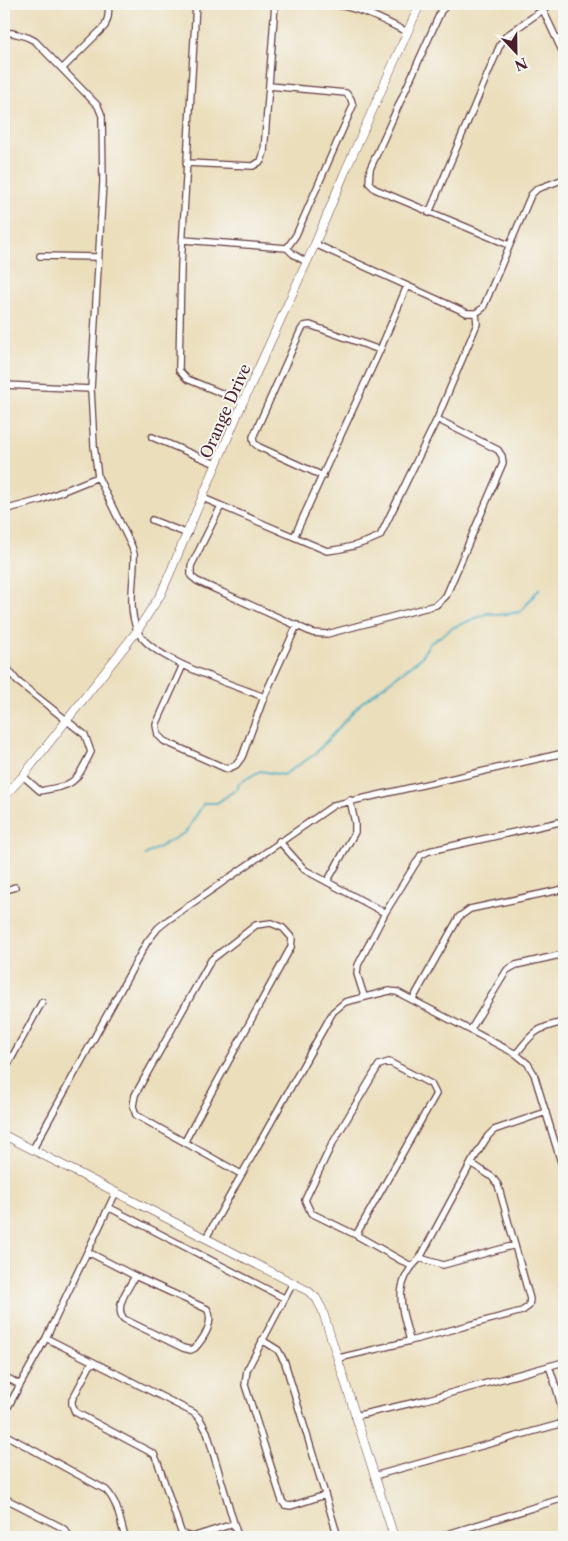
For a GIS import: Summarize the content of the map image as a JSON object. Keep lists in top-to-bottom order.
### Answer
{
  "streets": {
    "street": ["Orange Drive"]
  },
  "north": "bottom"
}
